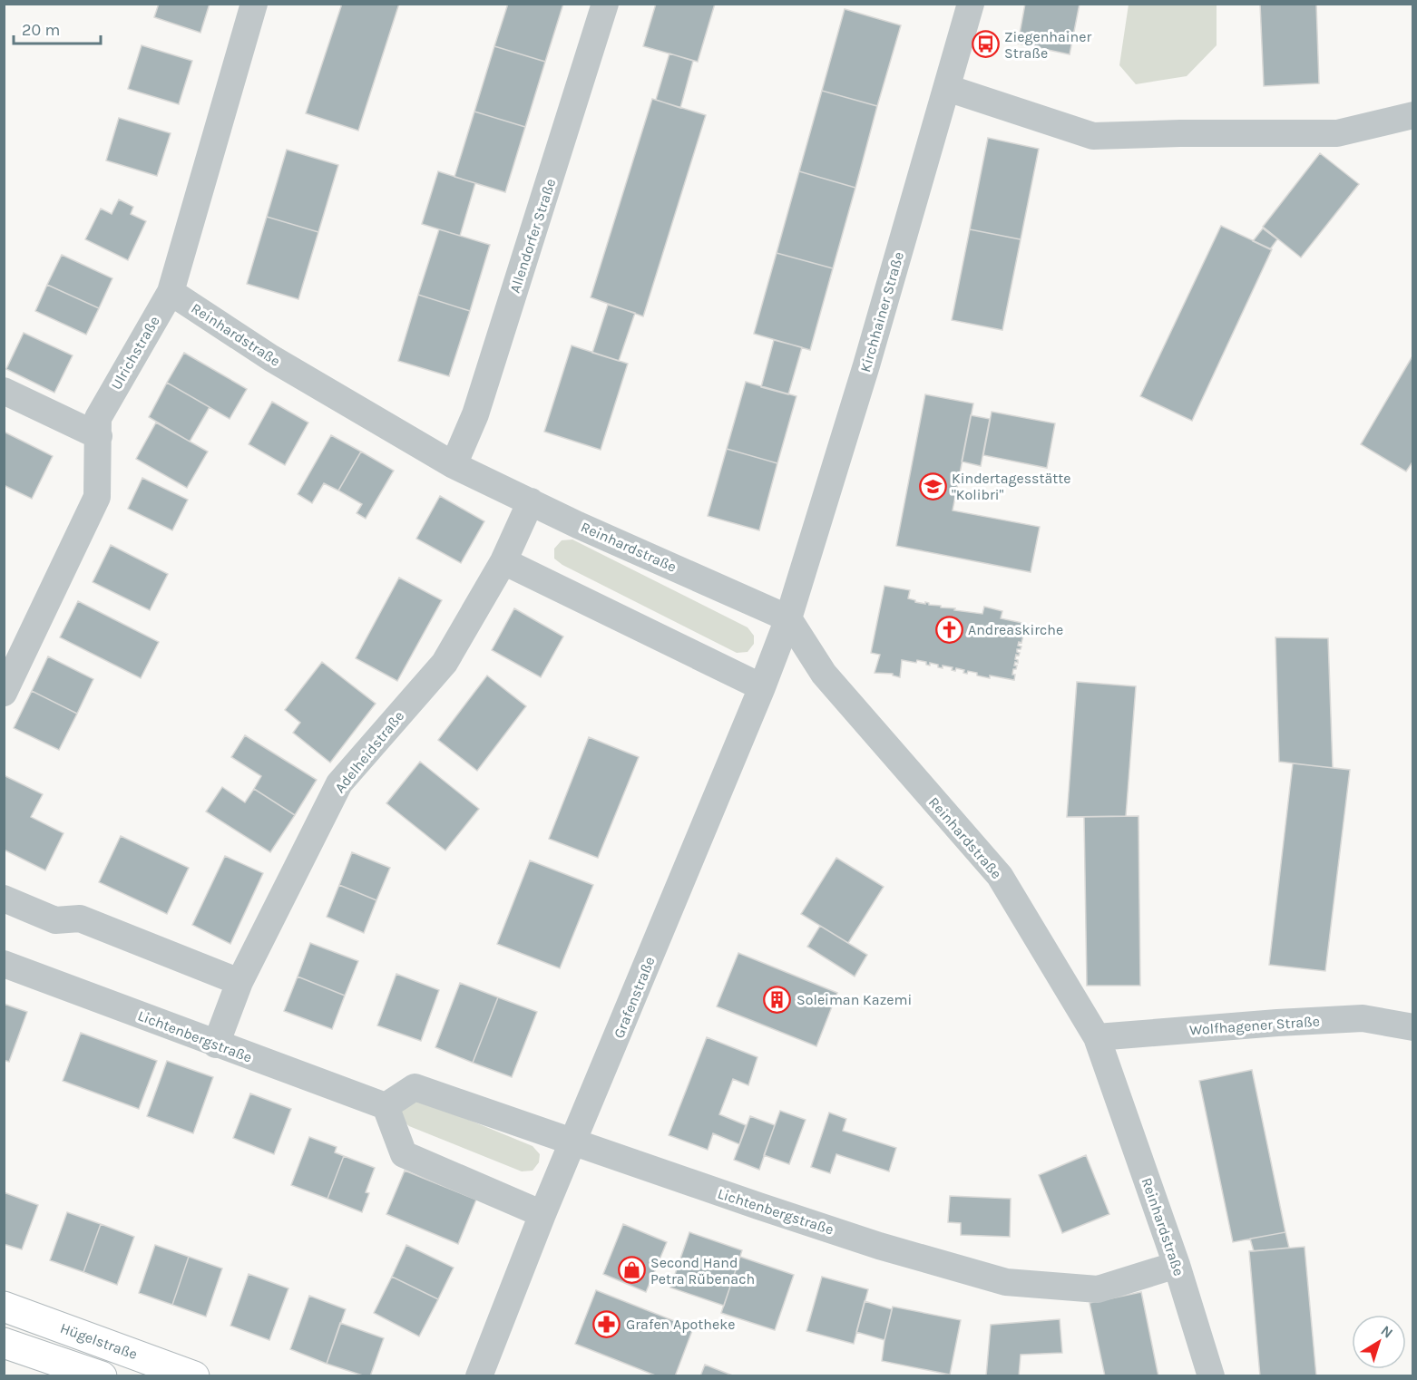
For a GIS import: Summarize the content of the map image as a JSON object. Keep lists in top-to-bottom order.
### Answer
{
  "streets": {
    "main road": ["Hügelstraße"],
    "street": [
      "Allendorfer Straße",
      "Kirchhainer Straße",
      "Reinhardstraße",
      "Ulrichstraße",
      "Adelheidstraße",
      "Grafenstraße",
      "Wolfhagener Straße",
      "Lichtenbergstraße"
    ]
  },
  "crossings": [
    ["Allendorfer Straße", "Reinhardstraße"],
    ["Kirchhainer Straße", "Reinhardstraße"],
    ["Kirchhainer Straße", "Grafenstraße"],
    ["Reinhardstraße", "Ulrichstraße"],
    ["Reinhardstraße", "Grafenstraße"],
    ["Reinhardstraße", "Wolfhagener Straße"],
    ["Reinhardstraße", "Lichtenbergstraße"],
    ["Adelheidstraße", "Lichtenbergstraße"],
    ["Grafenstraße", "Lichtenbergstraße"]
  ],
  "places": {
    "bus stop": ["Ziegenhainer Straße"],
    "school or university": ["Kindertagesstätte \"Kolibri\""],
    "church": ["Andreaskirche"],
    "building": ["Soleiman Kazemi"],
    "shop": ["Second Hand Petra Rübenach"],
    "pharmacy": ["Grafen Apotheke"]
  },
  "scale_bar": "20 m",
  "north": "top right"
}
